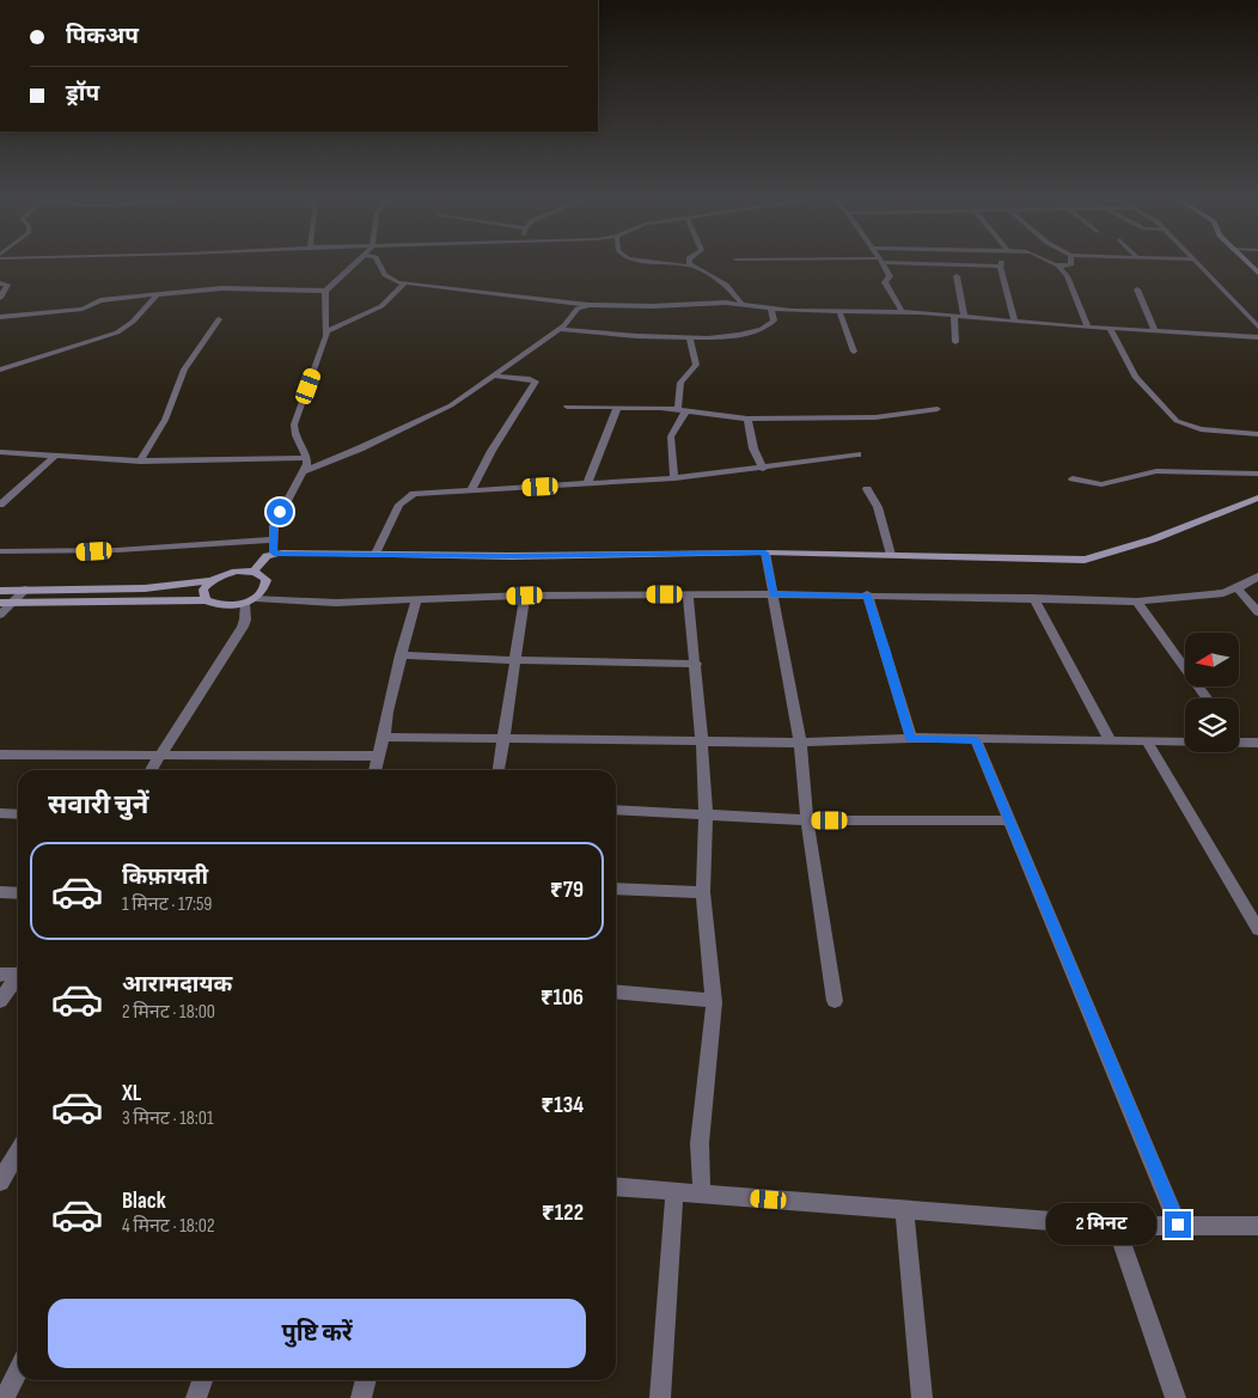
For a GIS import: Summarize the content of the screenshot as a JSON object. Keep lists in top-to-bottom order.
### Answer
{
  "north": "left",
  "page": {
    "banner": ["पिकअप", "ड्रॉप"],
    "heading": "सवारी चुनें",
    "list": [
      {
        "name": "किफ़ायती",
        "note": "1 मिनट · 17:59",
        "value": "₹79"
      },
      {
        "name": "आरामदायक",
        "note": "2 मिनट · 18:00",
        "value": "₹106"
      },
      {
        "name": "XL",
        "note": "3 मिनट · 18:01",
        "value": "₹134"
      },
      {
        "name": "Black",
        "note": "4 मिनट · 18:02",
        "value": "₹122"
      }
    ],
    "bubble": "2 मिनट",
    "buttons": "पुष्टि करें"
  }
}
